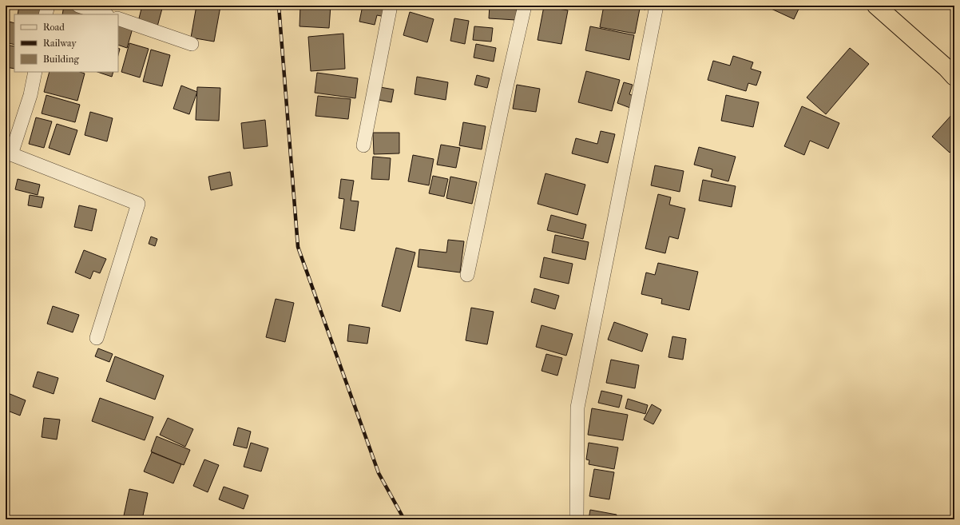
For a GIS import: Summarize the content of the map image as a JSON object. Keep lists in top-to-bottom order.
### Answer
{
  "legend": ["Road", "Railway", "Building"]
}
